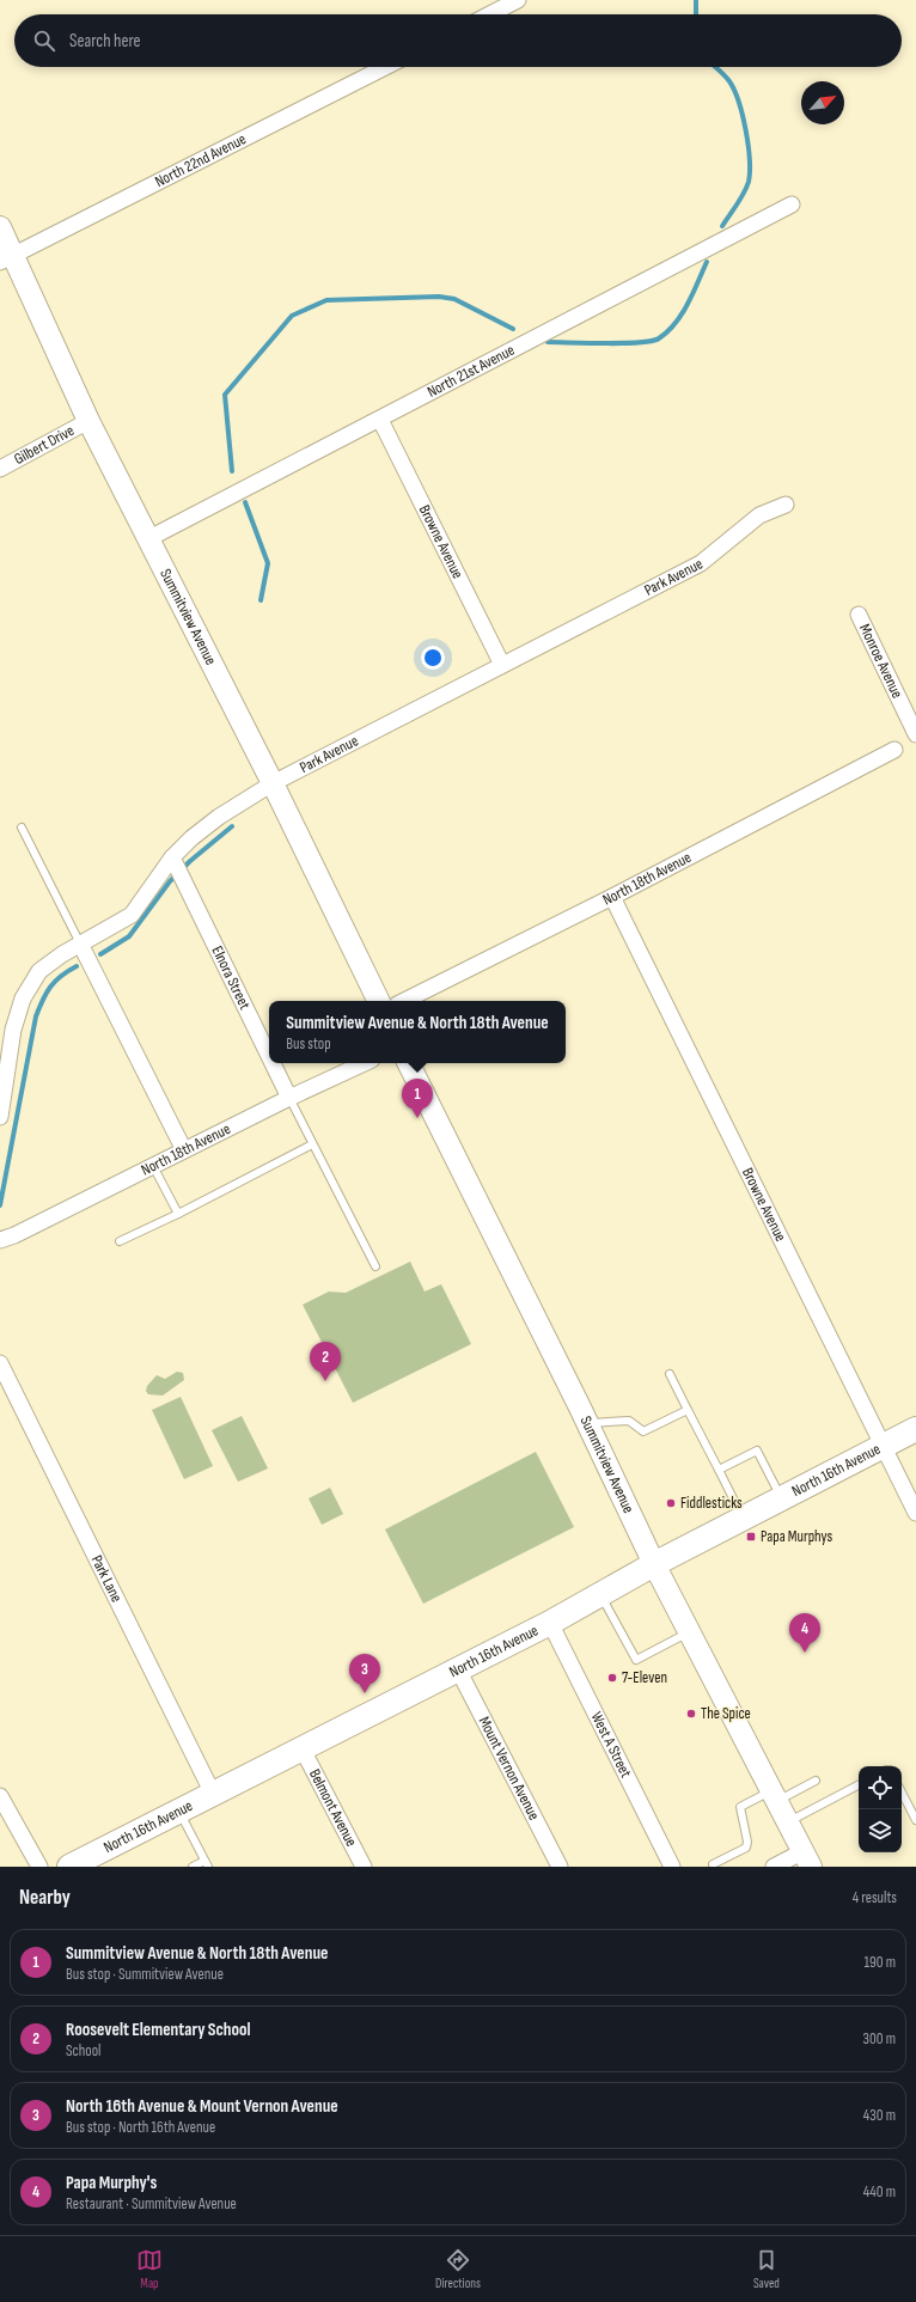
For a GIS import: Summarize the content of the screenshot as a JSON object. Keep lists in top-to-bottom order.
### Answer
{
  "streets": {
    "main road": ["Summitview Avenue", "North 16th Avenue"],
    "street": [
      "North 22nd Avenue",
      "North 21st Avenue",
      "Gilbert Drive",
      "Browne Avenue",
      "Park Avenue",
      "Monroe Avenue",
      "North 18th Avenue",
      "Elnora Street",
      "Park Lane",
      "West A Street",
      "Mount Vernon Avenue",
      "Belmont Avenue"
    ]
  },
  "crossings": [
    ["North 22nd Avenue", "Summitview Avenue"],
    ["North 21st Avenue", "Browne Avenue"],
    ["North 21st Avenue", "Summitview Avenue"],
    ["Gilbert Drive", "Summitview Avenue"],
    ["Browne Avenue", "Park Avenue"],
    ["Browne Avenue", "North 18th Avenue"],
    ["Browne Avenue", "North 16th Avenue"],
    ["Park Avenue", "Summitview Avenue"],
    ["Park Avenue", "Elnora Street"],
    ["Summitview Avenue", "North 16th Avenue"],
    ["North 18th Avenue", "Elnora Street"],
    ["North 16th Avenue", "Park Lane"],
    ["North 16th Avenue", "West A Street"],
    ["North 16th Avenue", "Mount Vernon Avenue"],
    ["North 16th Avenue", "Belmont Avenue"]
  ],
  "places": {
    "other": ["Fiddlesticks", "7-Eleven", "The Spice"],
    "transit": ["Papa Murphys"]
  },
  "north": "top right",
  "page": {
    "search": "Search here",
    "popup": ["Summitview Avenue & North 18th Avenue", "Bus stop"],
    "pins": [
      "1",
      "2",
      "4",
      "3"
    ],
    "heading": ["Nearby", "4 results"],
    "list": [
      {
        "mark": "1",
        "name": "Summitview Avenue & North 18th Avenue",
        "note": "Bus stop · Summitview Avenue",
        "value": "190 m"
      },
      {
        "mark": "2",
        "name": "Roosevelt Elementary School",
        "note": "School",
        "value": "300 m"
      },
      {
        "mark": "3",
        "name": "North 16th Avenue & Mount Vernon Avenue",
        "note": "Bus stop · North 16th Avenue",
        "value": "430 m"
      },
      {
        "mark": "4",
        "name": "Papa Murphy's",
        "note": "Restaurant · Summitview Avenue",
        "value": "440 m"
      }
    ],
    "nav": ["Map", "Directions", "Saved"]
  }
}
